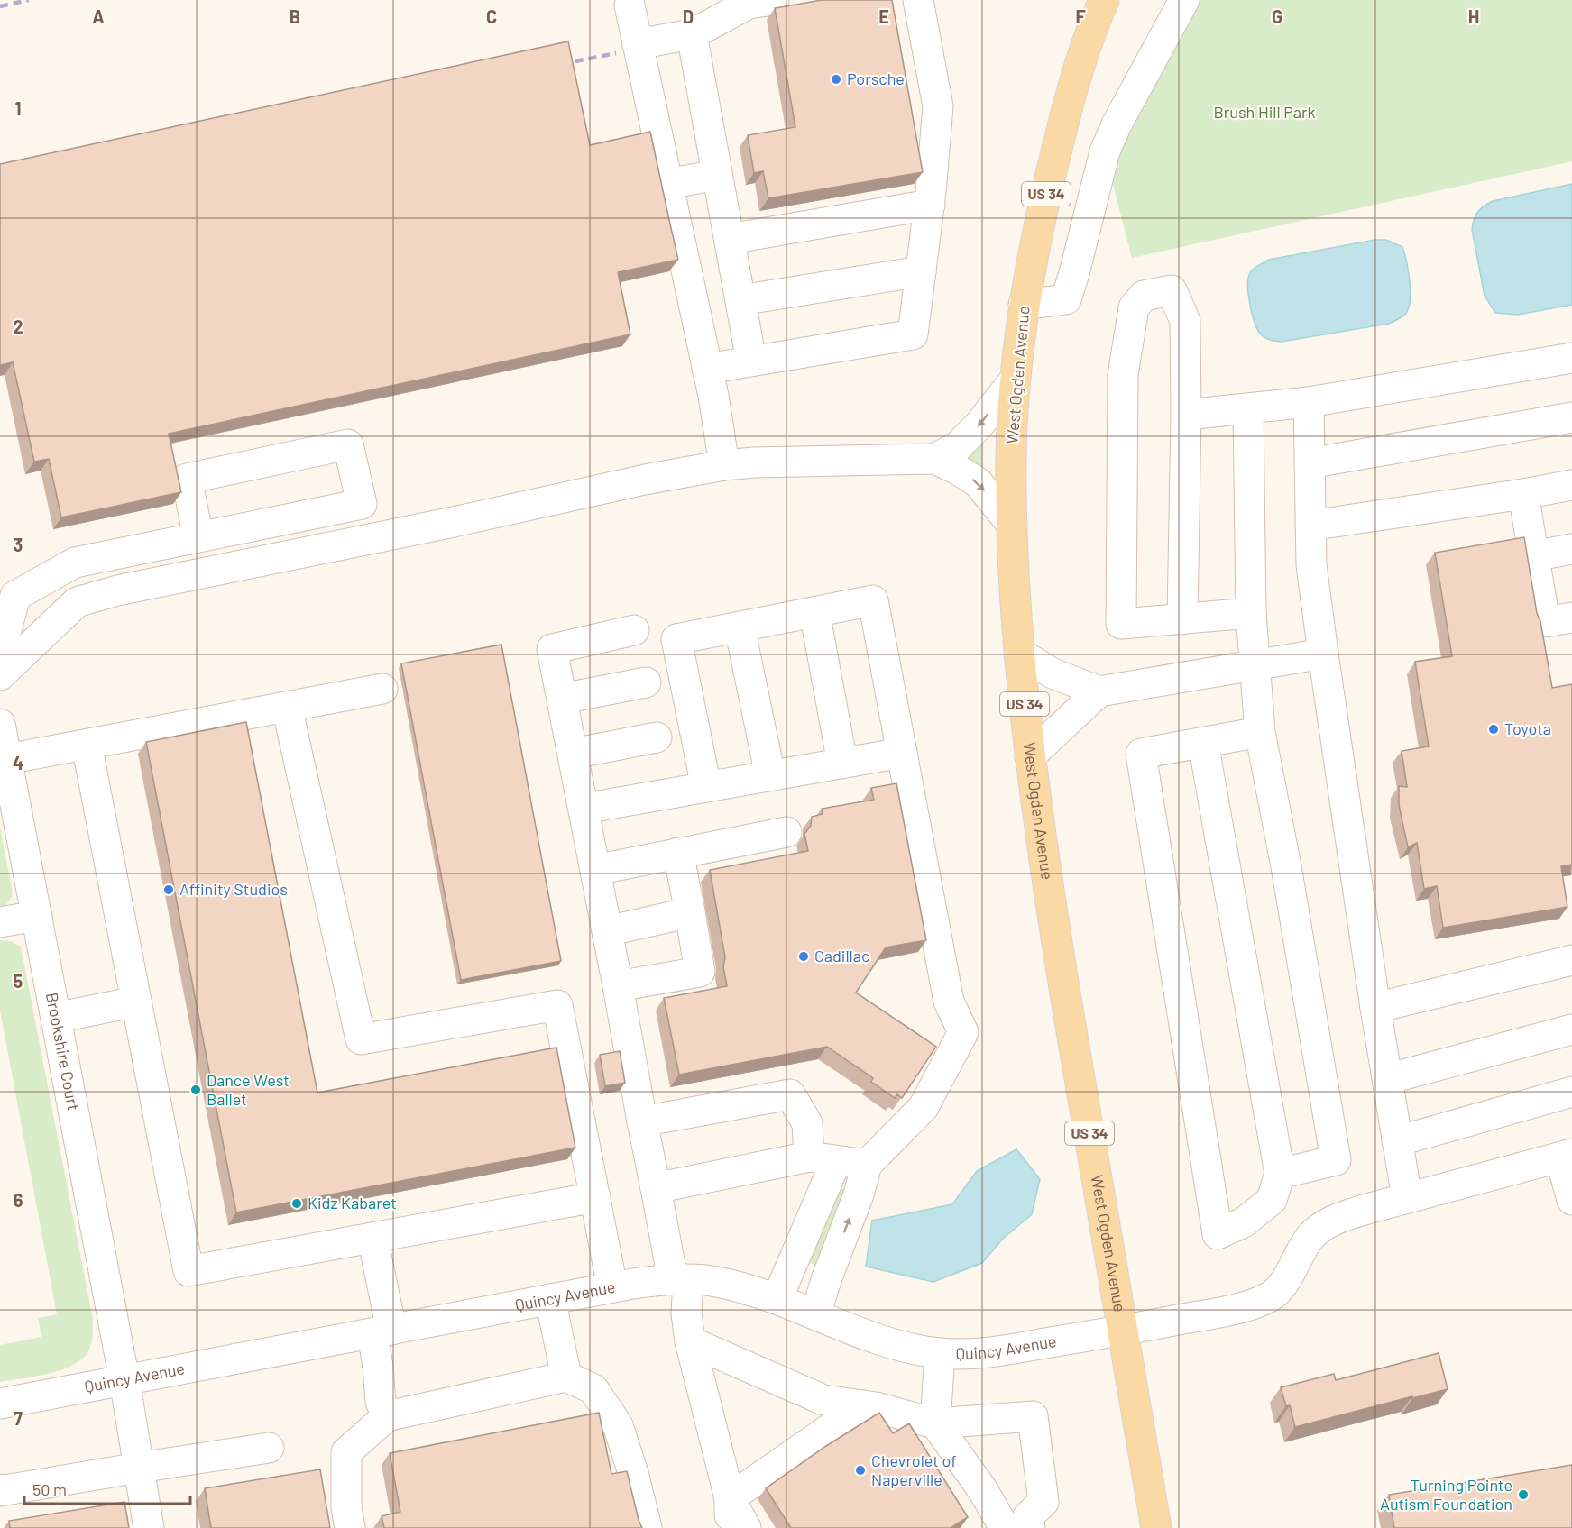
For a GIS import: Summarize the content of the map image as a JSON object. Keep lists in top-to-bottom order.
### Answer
{
  "streets": {
    "main road": ["US 34", "West Ogden Avenue"],
    "street": ["Brookshire Court", "Quincy Avenue"]
  },
  "crossings": [
    ["West Ogden Avenue", "Quincy Avenue"],
    ["Brookshire Court", "Quincy Avenue"]
  ],
  "parks": ["Brush Hill Park"],
  "places": [
    "Porsche",
    "Toyota",
    "Affinity Studios",
    "Cadillac",
    "Dance West Ballet",
    "Kidz Kabaret",
    "Chevrolet of Naperville",
    "Turning Pointe Autism Foundation"
  ],
  "scale_bar": "50 m",
  "grid": {
    "columns": [
      "A",
      "B",
      "C",
      "D",
      "E",
      "F",
      "G",
      "H"
    ],
    "rows": [
      "1",
      "2",
      "3",
      "4",
      "5",
      "6",
      "7"
    ]
  }
}
